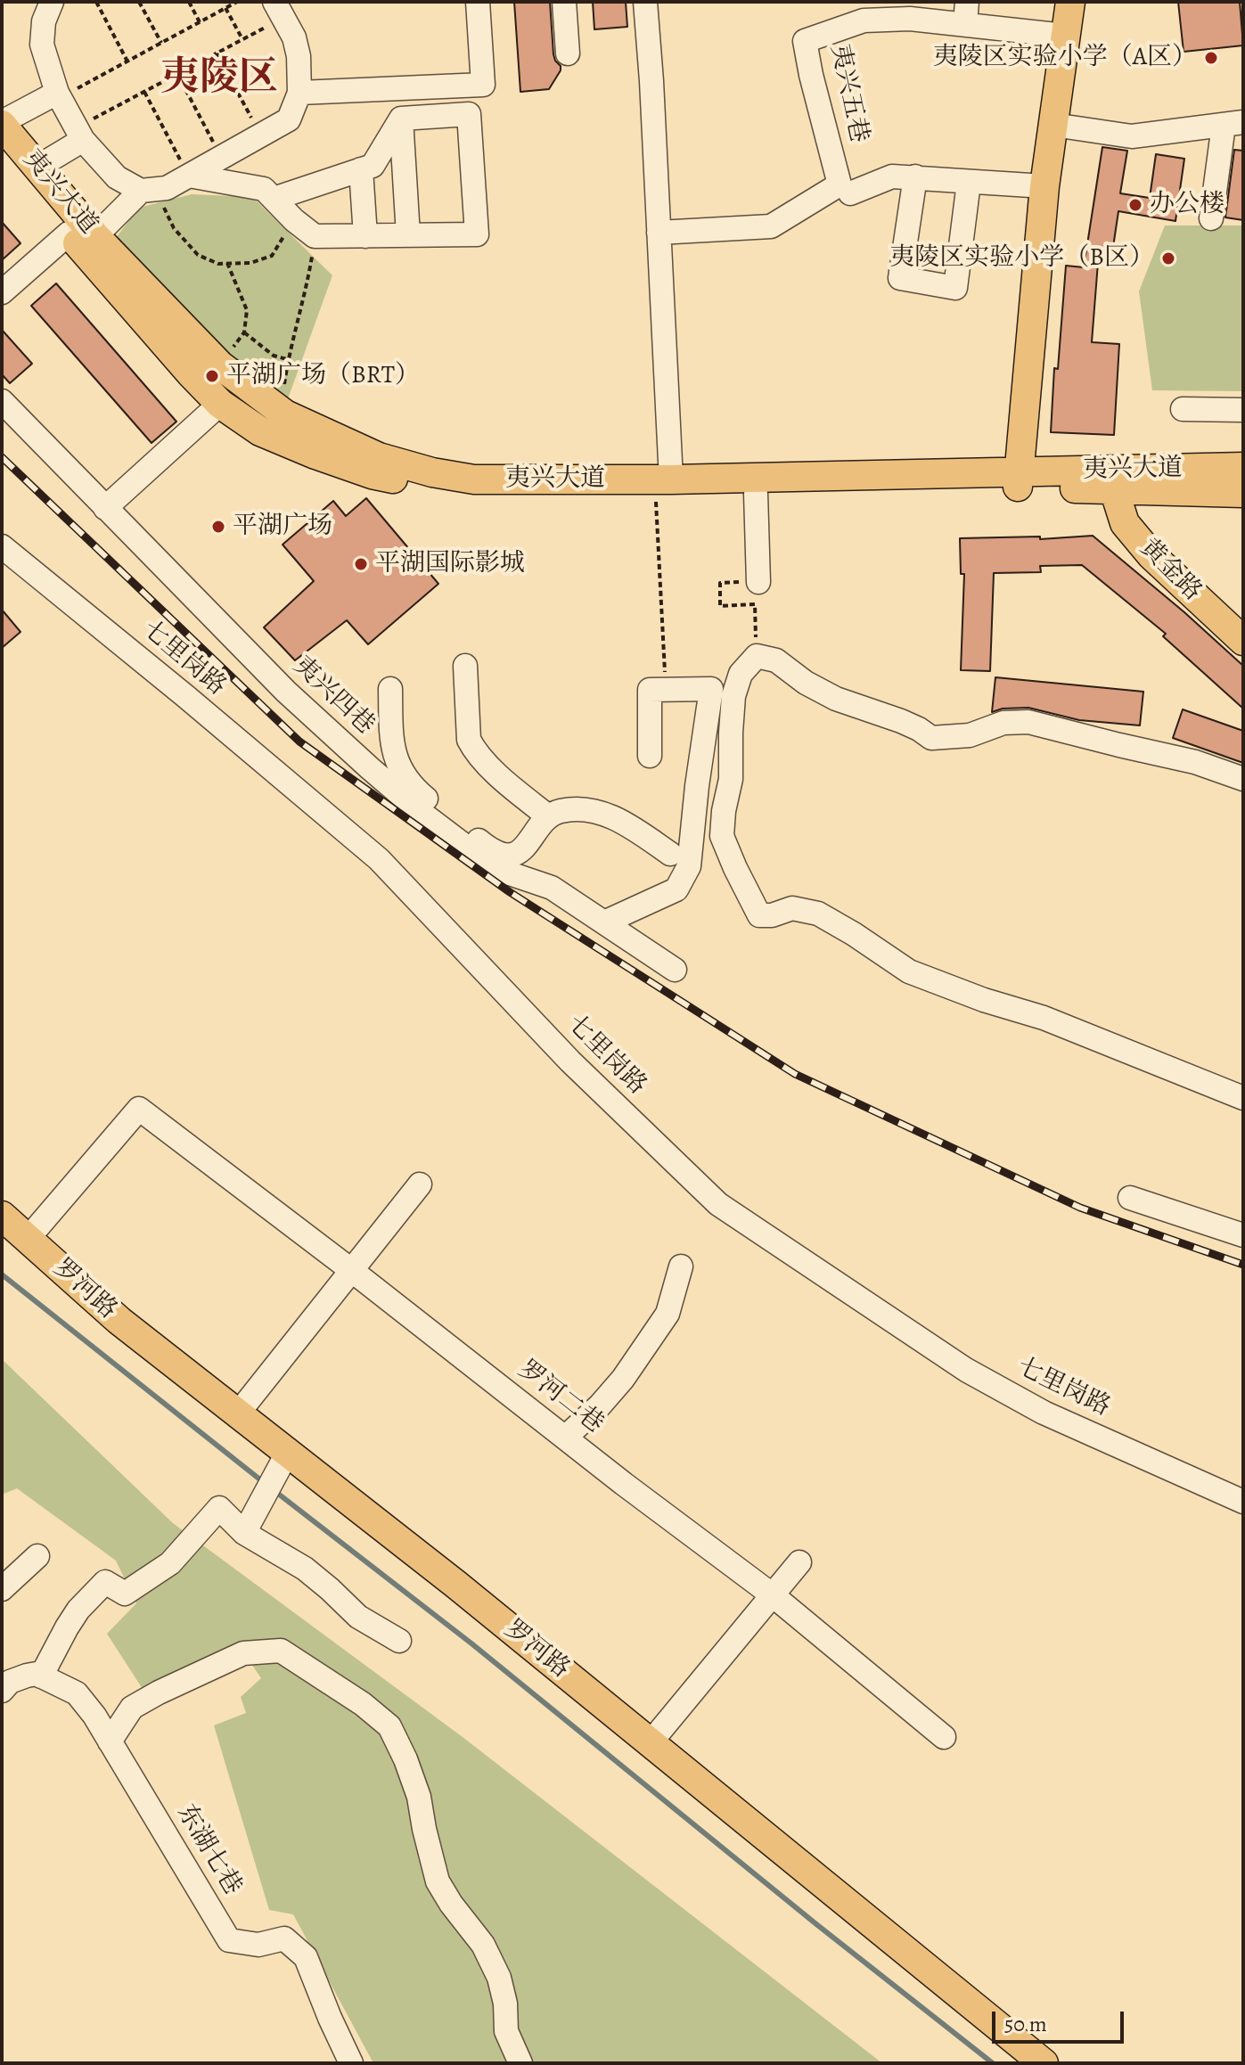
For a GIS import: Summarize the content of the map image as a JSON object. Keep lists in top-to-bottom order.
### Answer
{
  "streets": {
    "main road": ["夷兴大道", "黄金路", "罗河路"],
    "street": [
      "夷兴五巷",
      "七里岗路",
      "夷兴四巷",
      "罗河二巷",
      "东湖七巷"
    ]
  },
  "crossings": [
    ["夷兴大道", "黄金路"],
    ["罗河路", "罗河二巷"]
  ],
  "districts": ["夷陵区"],
  "places": [
    "夷陵区实验小学（A区）",
    "办公楼",
    "夷陵区实验小学（B区）",
    "平湖广场（BRT）",
    "平湖广场",
    "平湖国际影城"
  ],
  "scale_bar": "50 m"
}
